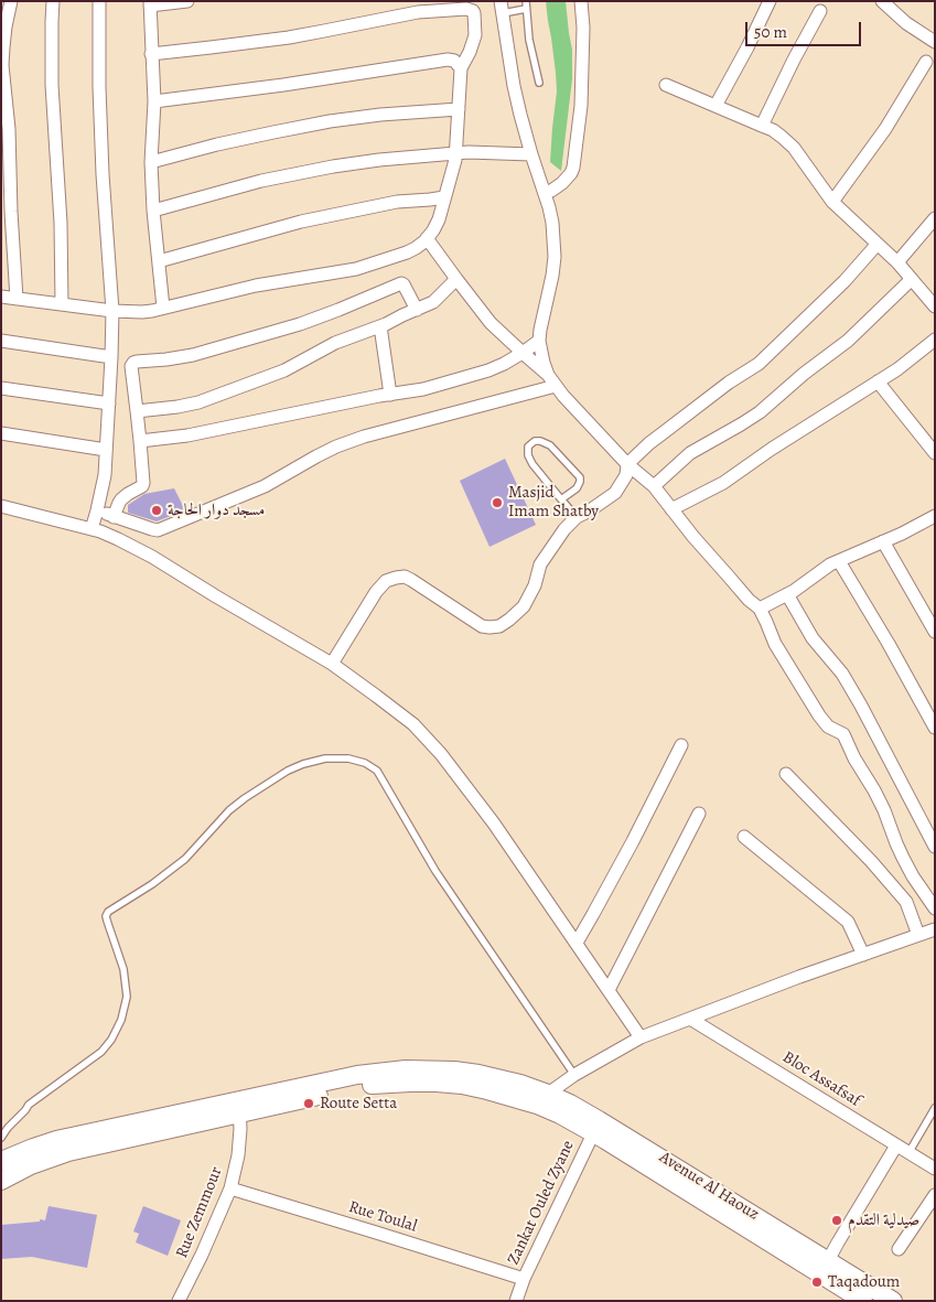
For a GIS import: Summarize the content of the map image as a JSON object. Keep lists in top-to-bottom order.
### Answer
{
  "streets": {
    "main road": ["Avenue Al Haouz"],
    "street": [
      "Bloc Assafsaf",
      "Zankat Ouled Zyane",
      "Rue Zemmour",
      "Rue Toulal"
    ]
  },
  "crossings": [
    ["Avenue Al Haouz", "Zankat Ouled Zyane"],
    ["Zankat Ouled Zyane", "Rue Toulal"],
    ["Rue Zemmour", "Rue Toulal"]
  ],
  "places": [
    "Masjid Imam Shatby",
    "مسجد دوار الحاجة",
    "Route Setta",
    "صيدلية التقدم",
    "Taqadoum"
  ],
  "scale_bar": "50 m"
}
